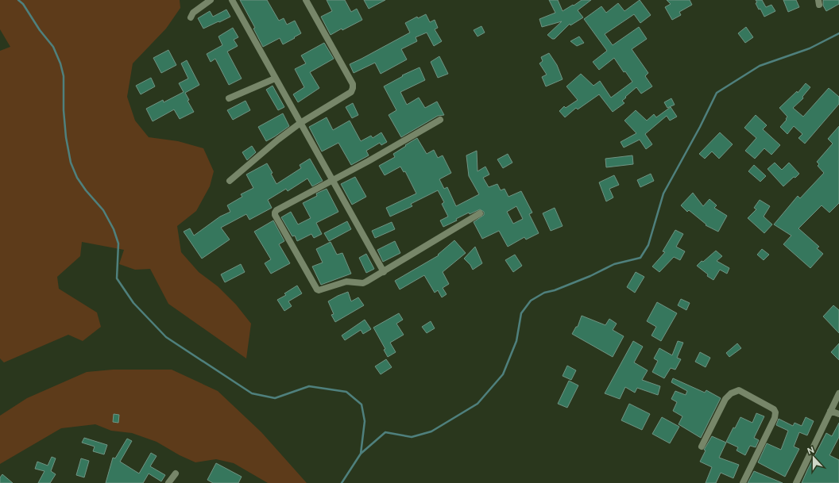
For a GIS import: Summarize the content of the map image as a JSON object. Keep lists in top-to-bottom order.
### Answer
{
  "north": "top"
}
